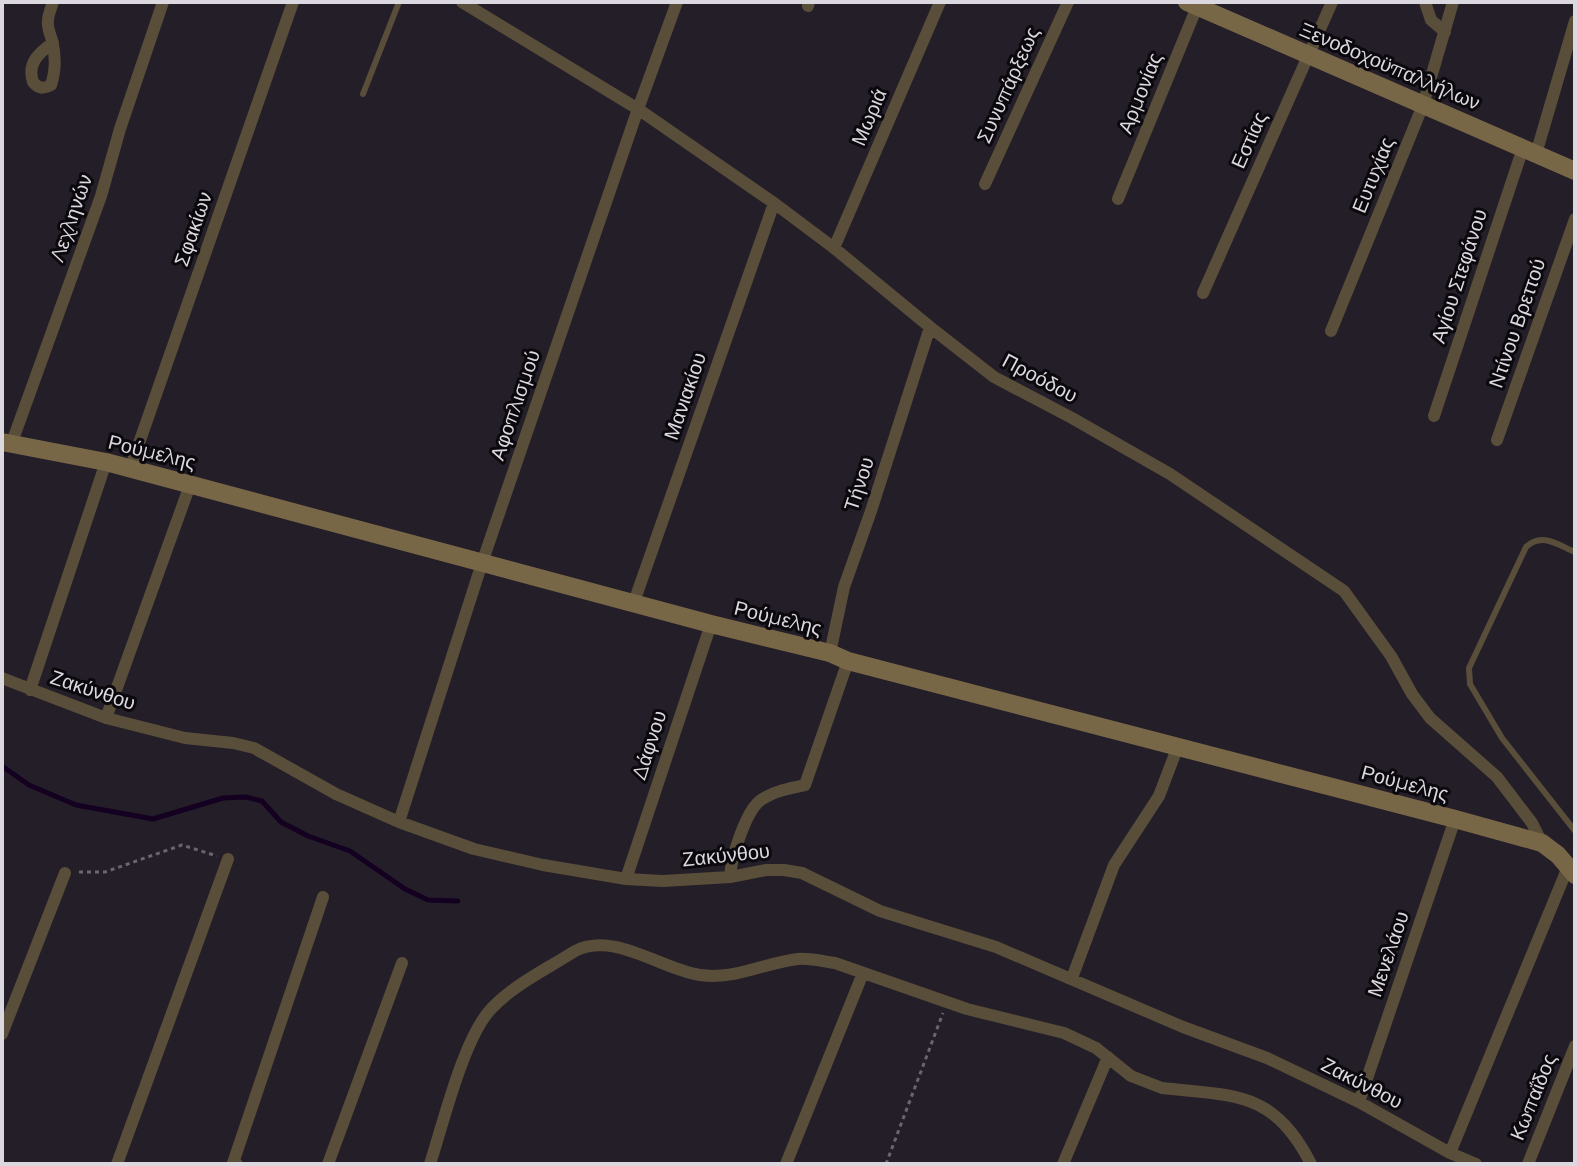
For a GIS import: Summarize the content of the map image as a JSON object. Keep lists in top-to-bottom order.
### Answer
{
  "streets": {
    "street": [
      "Ξενοδοχοϋπαλλήλων",
      "Συνυπάρξεως",
      "Αρμονίας",
      "Μωριά",
      "Εστίας",
      "Ευτυχίας",
      "Λεχληνών",
      "Σφακίων",
      "Αγίου Στεφάνου",
      "Ντίνου Βρεττού",
      "Προόδου",
      "Μανιακίου",
      "Αφοπλισμού",
      "Ρούμελης",
      "Τήνου",
      "Ζακύνθου",
      "Δάφνου",
      "Μενελάου",
      "Κωπαΐδος"
    ]
  },
  "crossings": [
    ["Ξενοδοχοϋπαλλήλων", "Αρμονίας"],
    ["Ξενοδοχοϋπαλλήλων", "Εστίας"],
    ["Ξενοδοχοϋπαλλήλων", "Ευτυχίας"],
    ["Ξενοδοχοϋπαλλήλων", "Αγίου Στεφάνου"],
    ["Μωριά", "Προόδου"],
    ["Λεχληνών", "Ρούμελης"],
    ["Σφακίων", "Ρούμελης"],
    ["Προόδου", "Μανιακίου"],
    ["Προόδου", "Αφοπλισμού"],
    ["Προόδου", "Ρούμελης"],
    ["Προόδου", "Τήνου"],
    ["Μανιακίου", "Ρούμελης"],
    ["Αφοπλισμού", "Ρούμελης"],
    ["Αφοπλισμού", "Ζακύνθου"],
    ["Ρούμελης", "Τήνου"],
    ["Ρούμελης", "Δάφνου"],
    ["Ρούμελης", "Μενελάου"],
    ["Ζακύνθου", "Δάφνου"],
    ["Ζακύνθου", "Μενελάου"]
  ]
}
